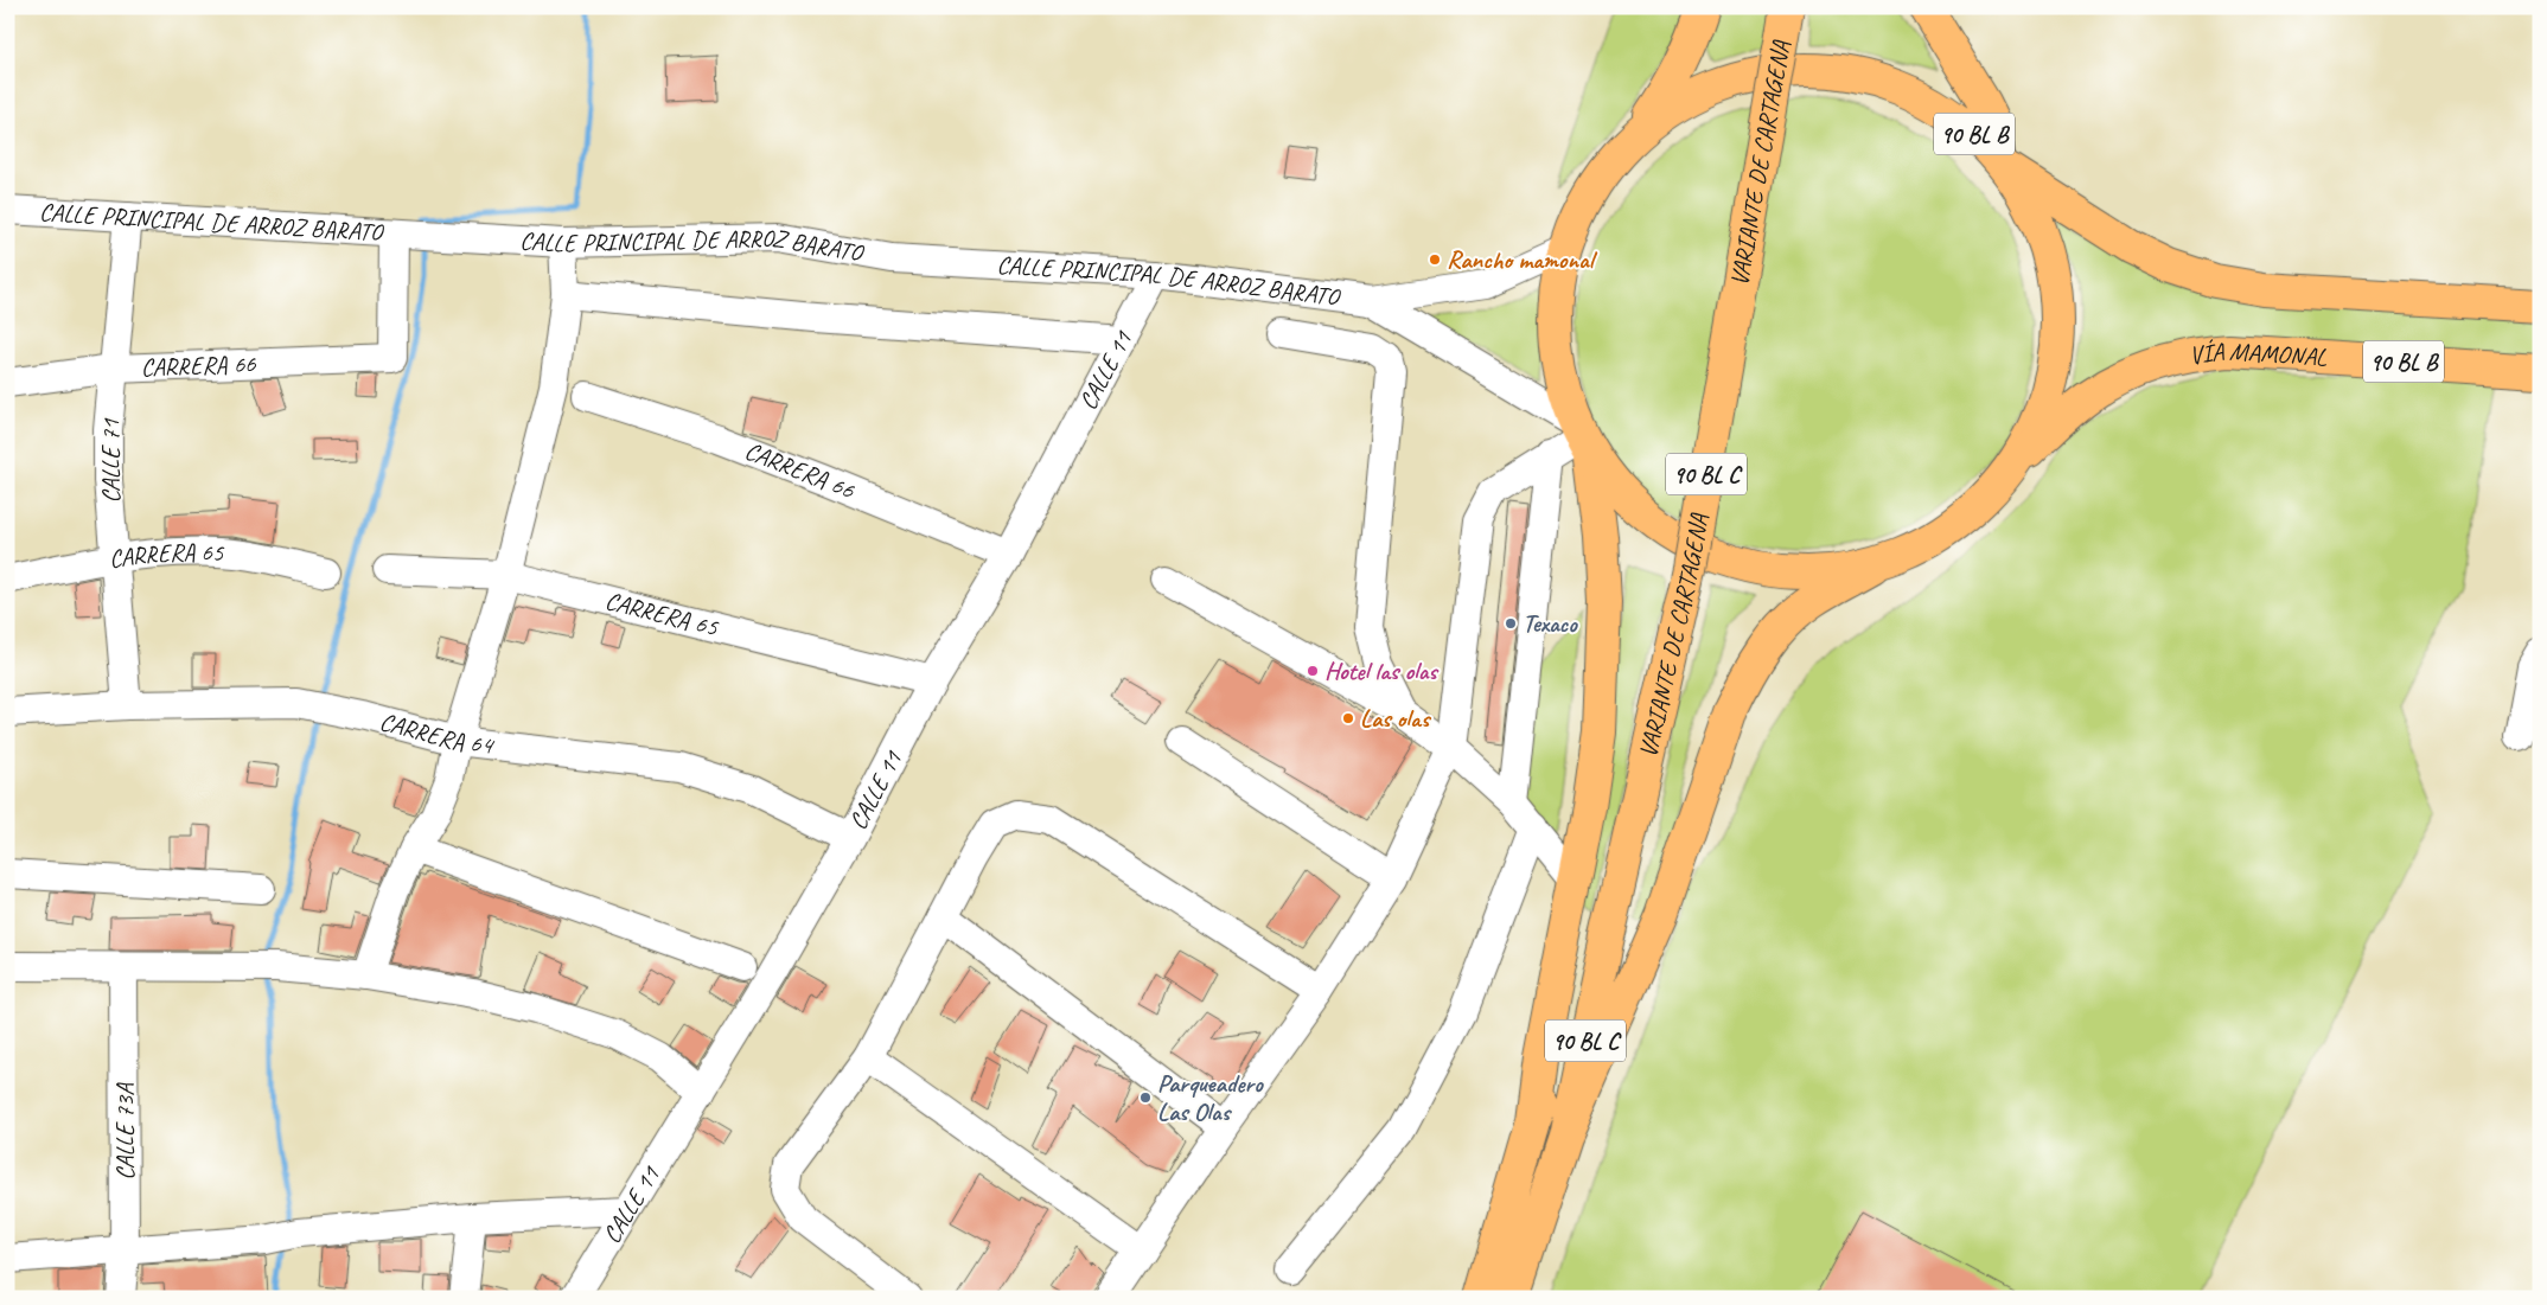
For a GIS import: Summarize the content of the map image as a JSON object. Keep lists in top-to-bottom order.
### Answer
{
  "streets": {
    "main road": [
      "90 BL B",
      "VARIANTE DE CARTAGENA",
      "VÍA MAMONAL",
      "90 BL C"
    ],
    "street": [
      "CALLE PRINCIPAL DE ARROZ BARATO",
      "CARRERA 66",
      "CALLE 11",
      "CALLE 71",
      "CARRERA 65",
      "CARRERA 64",
      "CALLE 73A"
    ]
  },
  "crossings": [
    ["90 BL B", "CALLE PRINCIPAL DE ARROZ BARATO"],
    ["90 BL B", "VÍA MAMONAL"],
    ["CALLE PRINCIPAL DE ARROZ BARATO", "CARRERA 66"],
    ["CALLE PRINCIPAL DE ARROZ BARATO", "CALLE 11"],
    ["CALLE PRINCIPAL DE ARROZ BARATO", "CALLE 71"],
    ["CARRERA 66", "CALLE 11"],
    ["CARRERA 66", "CALLE 71"],
    ["CALLE 11", "CARRERA 65"],
    ["CALLE 11", "CARRERA 64"],
    ["CALLE 71", "CARRERA 65"],
    ["CALLE 71", "CARRERA 64"]
  ],
  "places": [
    "Rancho mamonal",
    "Texaco",
    "Hotel las olas",
    "Las olas",
    "Parqueadero Las Olas"
  ]
}
